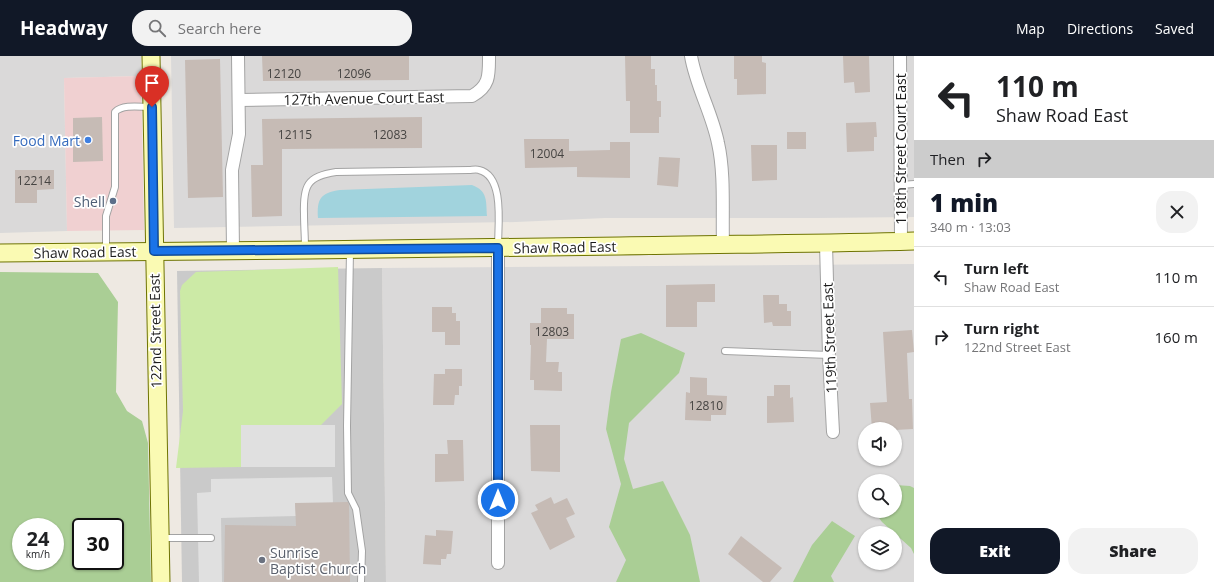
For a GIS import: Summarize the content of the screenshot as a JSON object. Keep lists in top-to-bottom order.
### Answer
{
  "streets": {
    "main road": ["Shaw Road East", "122nd Street East"],
    "street": ["127th Avenue Court East", "118th Street Court East", "119th Street East"]
  },
  "crossings": [
    ["118th Street Court East", "Shaw Road East"],
    ["Shaw Road East", "122nd Street East"],
    ["Shaw Road East", "119th Street East"]
  ],
  "places": ["Food Mart", "Shell", "Sunrise Baptist Church"],
  "house_numbers": [
    "12120",
    "12096",
    "12115",
    "12083",
    "12004",
    "12214",
    "12803",
    "12810"
  ],
  "page": {
    "header": "Headway",
    "search": "Search here",
    "nav": ["Map", "Directions", "Saved"],
    "turn": ["110 m", "Shaw Road East"],
    "then": "Then",
    "heading": ["1 min", "340 m · 13:03"],
    "list": [
      {
        "name": "Turn left",
        "note": "Shaw Road East",
        "value": "110 m"
      },
      {
        "name": "Turn right",
        "note": "122nd Street East",
        "value": "160 m"
      }
    ],
    "speed": "24 km/h",
    "limit": "30",
    "buttons": ["Exit", "Share"]
  }
}
